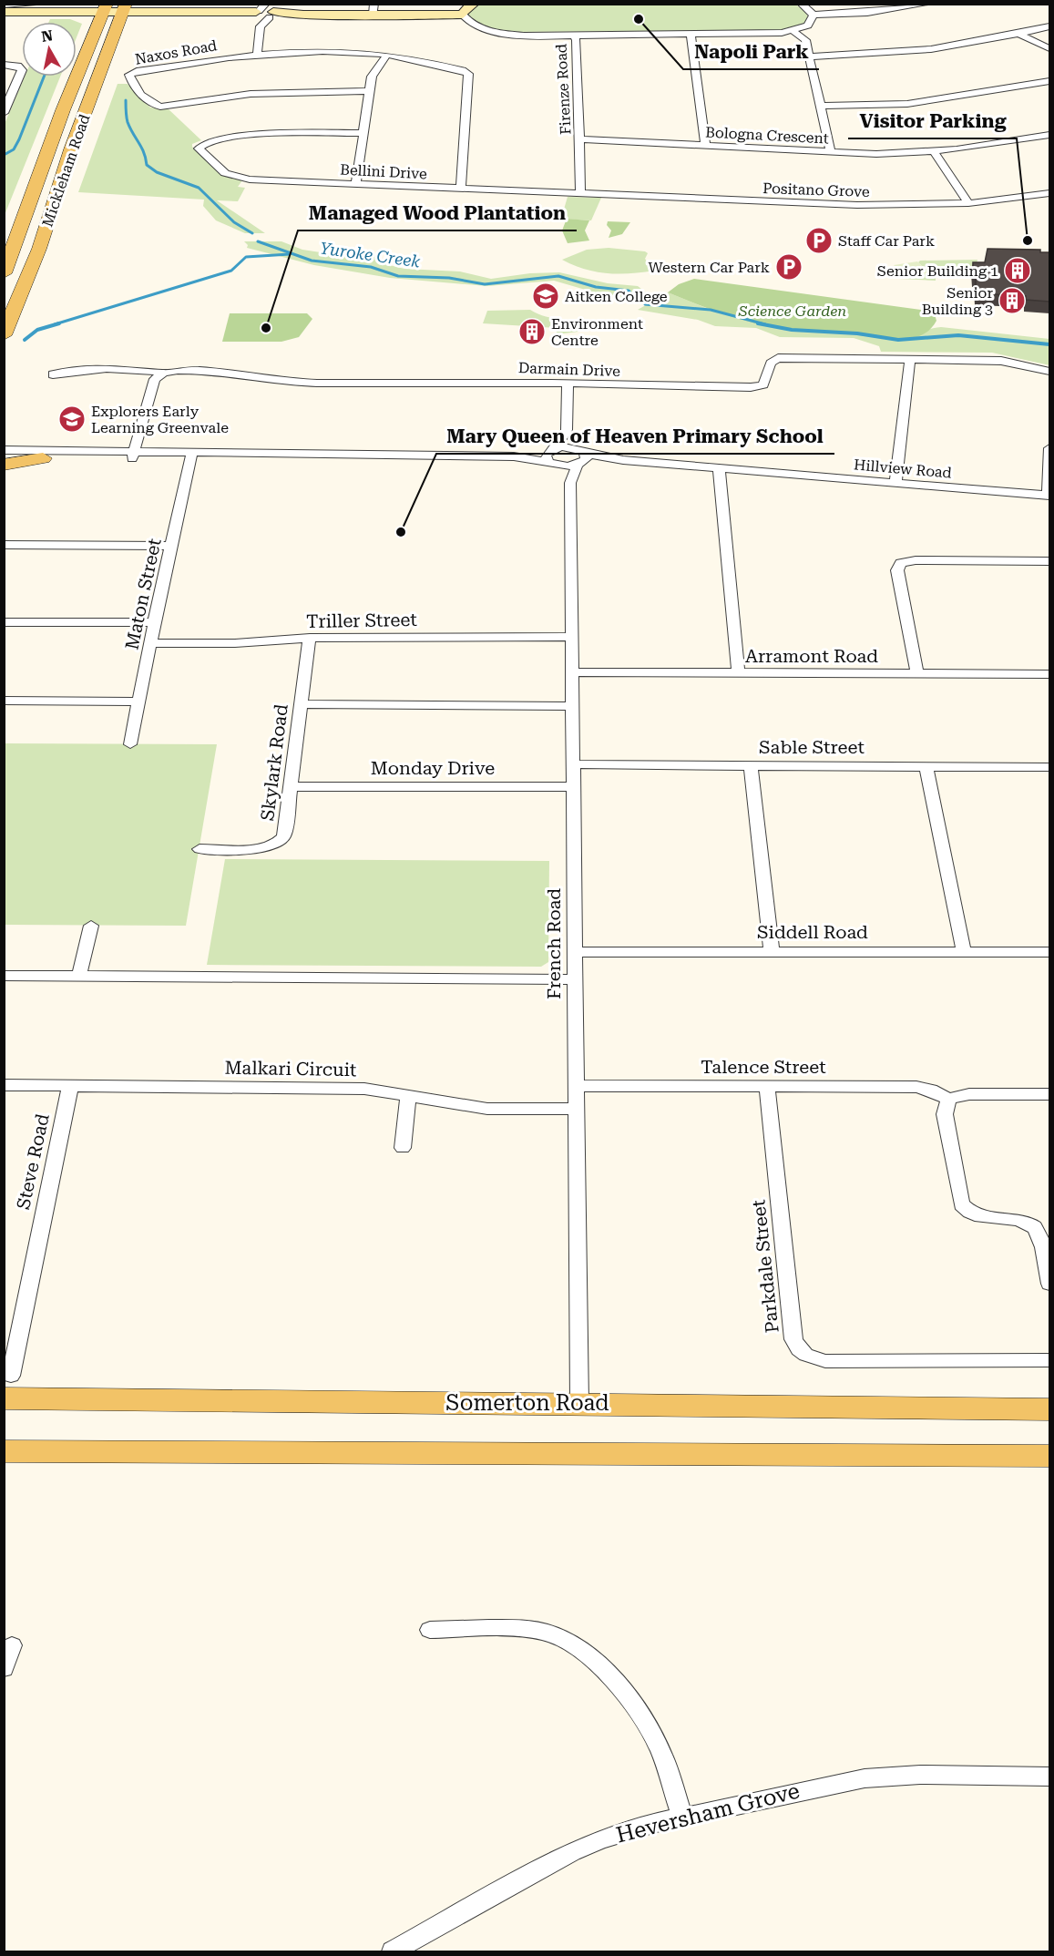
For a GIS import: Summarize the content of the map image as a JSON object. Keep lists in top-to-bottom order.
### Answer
{
  "streets": {
    "main road": ["Mickleham Road", "Somerton Road"],
    "street": [
      "Naxos Road",
      "Firenze Road",
      "Bologna Crescent",
      "Bellini Drive",
      "Positano Grove",
      "Darmain Drive",
      "Hillview Road",
      "Maton Street",
      "Triller Street",
      "Arramont Road",
      "Sable Street",
      "Skylark Road",
      "Monday Drive",
      "Siddell Road",
      "French Road",
      "Talence Street",
      "Malkari Circuit",
      "Steve Road",
      "Parkdale Street",
      "Heversham Grove"
    ]
  },
  "crossings": [
    ["Naxos Road", "Bellini Drive"],
    ["Firenze Road", "Bologna Crescent"],
    ["Firenze Road", "Bellini Drive"],
    ["Firenze Road", "Positano Grove"],
    ["Bellini Drive", "Positano Grove"],
    ["Hillview Road", "French Road"],
    ["Maton Street", "Triller Street"],
    ["Triller Street", "Skylark Road"],
    ["Triller Street", "French Road"],
    ["Arramont Road", "French Road"],
    ["Sable Street", "French Road"],
    ["Skylark Road", "Monday Drive"],
    ["Monday Drive", "French Road"],
    ["Siddell Road", "French Road"],
    ["French Road", "Talence Street"],
    ["French Road", "Malkari Circuit"],
    ["French Road", "Somerton Road"],
    ["Talence Street", "Parkdale Street"],
    ["Malkari Circuit", "Steve Road"],
    ["Steve Road", "Somerton Road"]
  ],
  "water": ["Yuroke Creek"],
  "parks": ["Science Garden"],
  "places": {
    "other": [
      "Napoli Park",
      "Visitor Parking",
      "Managed Wood Plantation",
      "Mary Queen of Heaven Primary School"
    ],
    "parking": ["Staff Car Park", "Western Car Park"],
    "building": ["Senior Building 1", "Senior Building 3", "Environment Centre"],
    "school or university": ["Aitken College", "Explorers Early Learning Greenvale"]
  },
  "north": "top"
}
